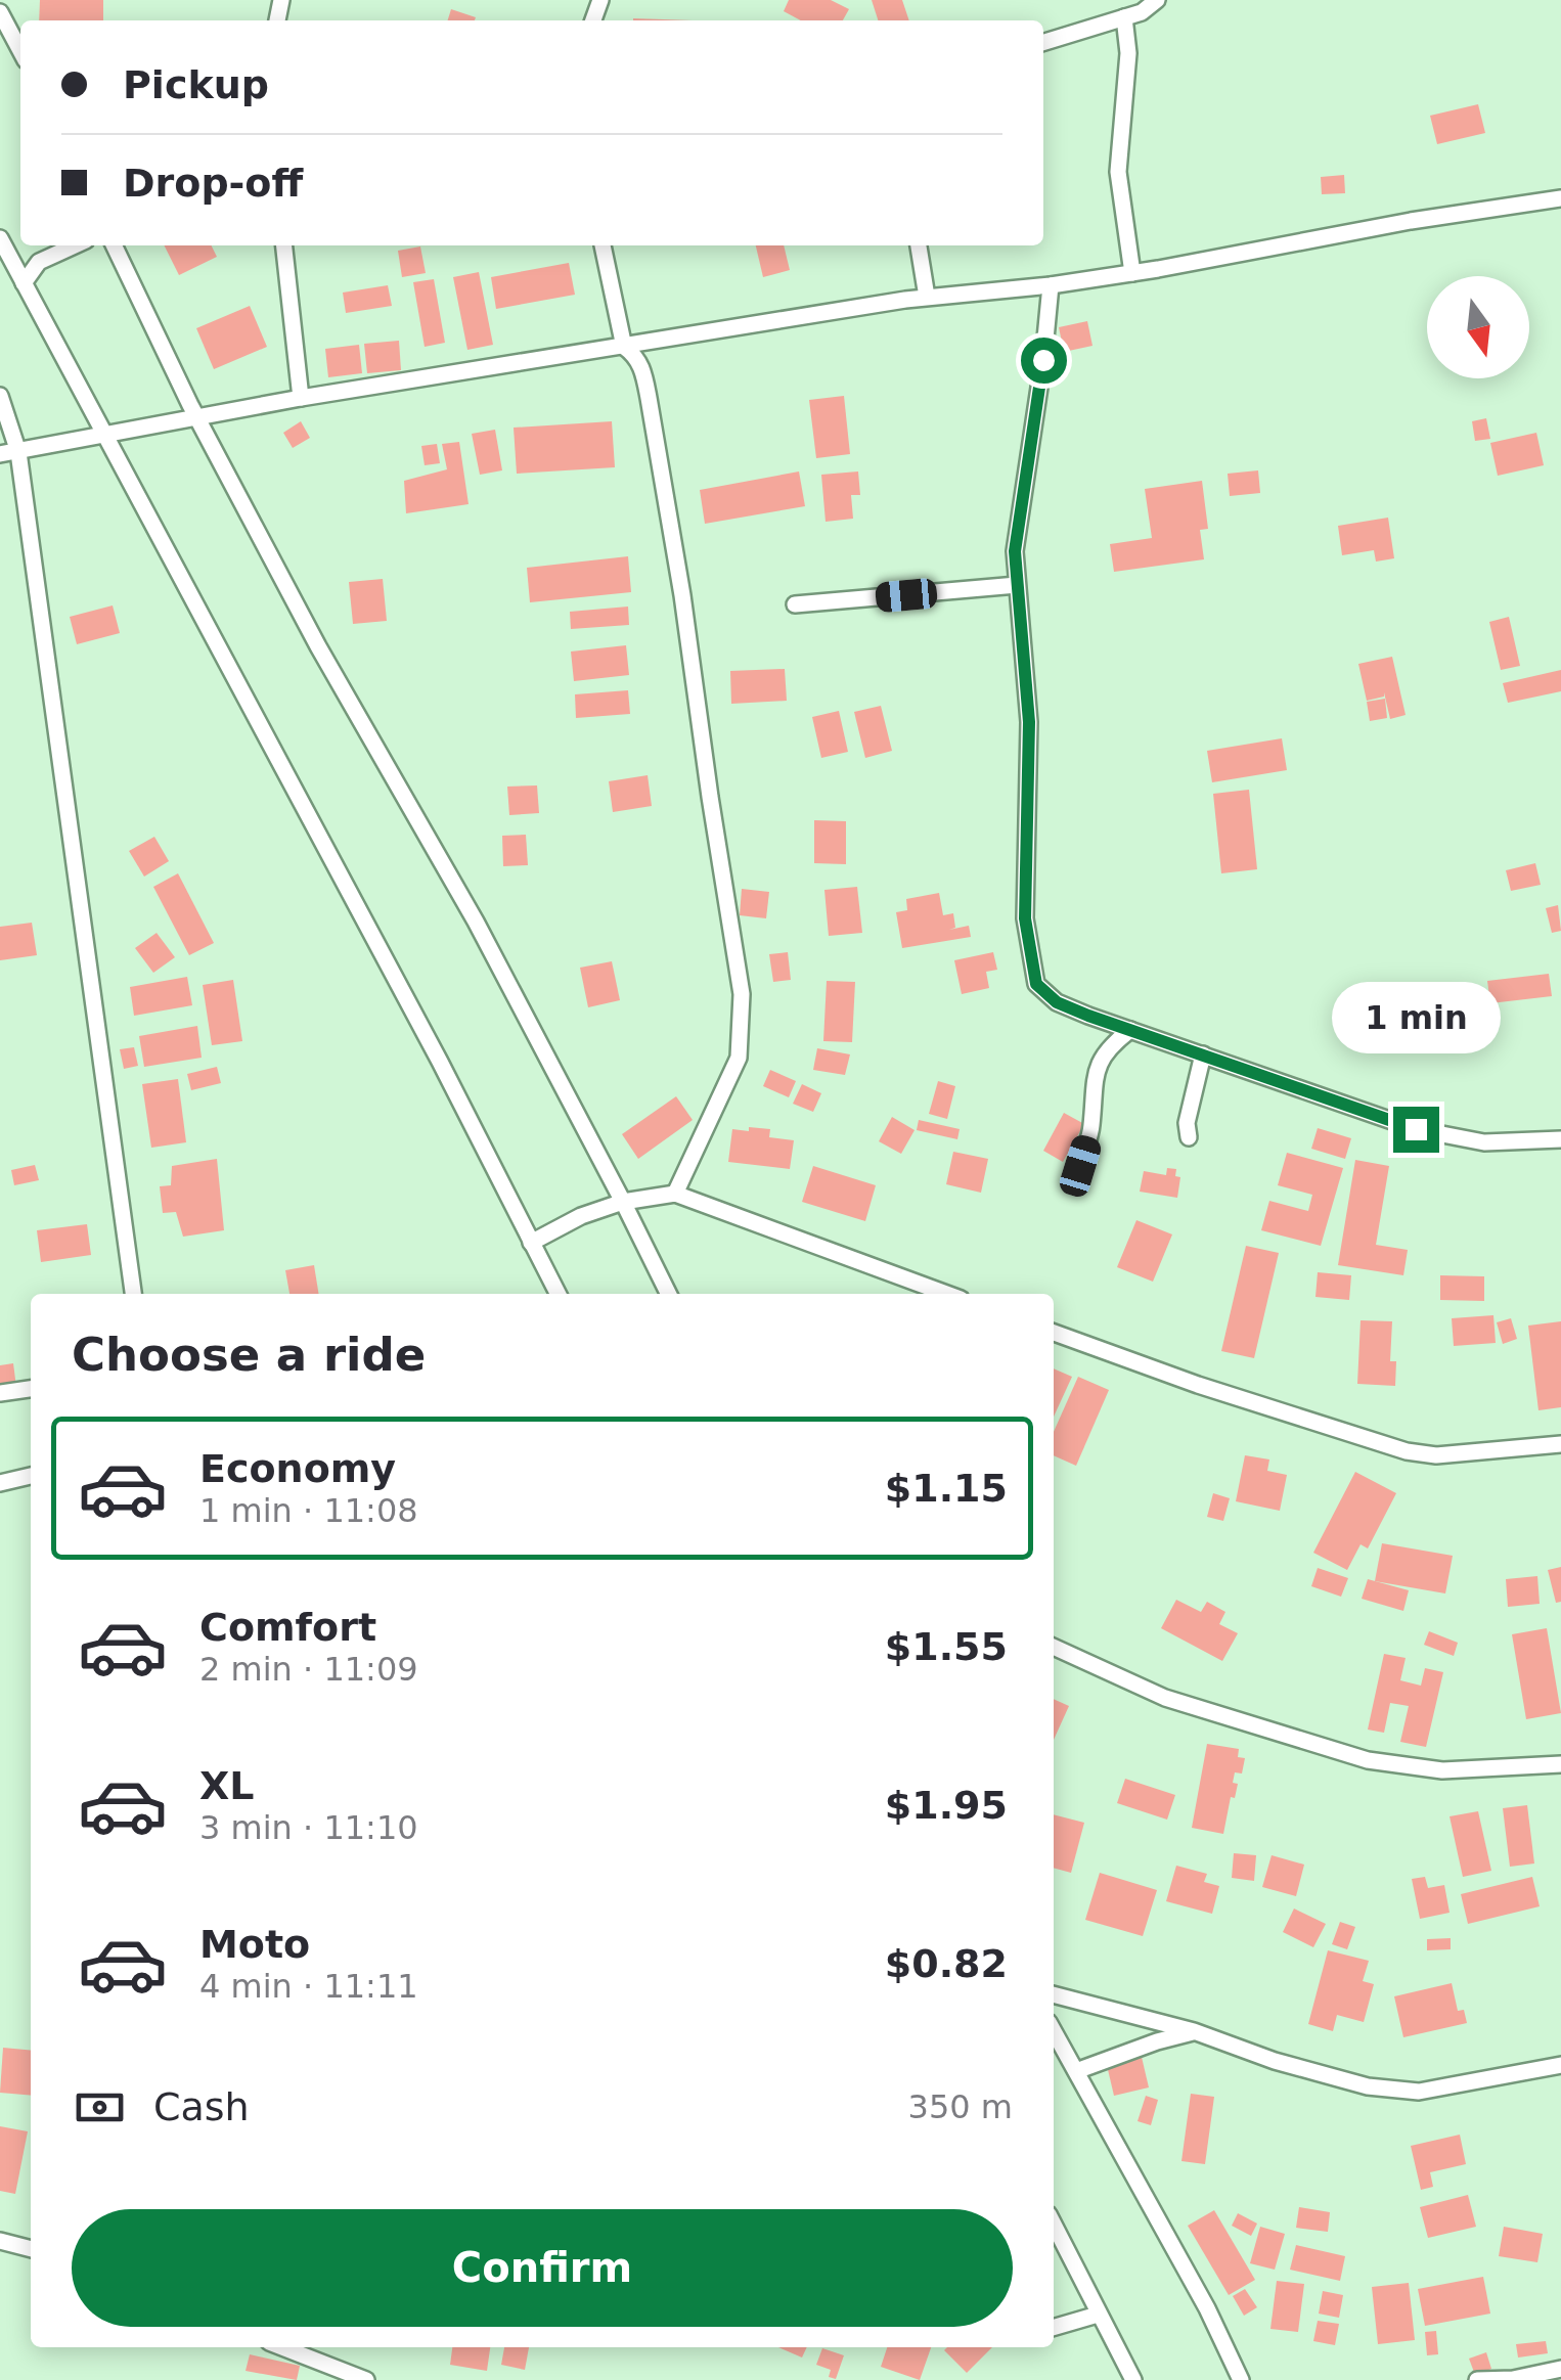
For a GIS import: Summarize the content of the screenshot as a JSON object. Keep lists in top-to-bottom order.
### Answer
{
  "north": "bottom",
  "page": {
    "banner": ["Pickup", "Drop-off"],
    "bubble": "1 min",
    "heading": "Choose a ride",
    "list": [
      {
        "name": "Economy",
        "note": "1 min · 11:08",
        "value": "$1.15"
      },
      {
        "name": "Comfort",
        "note": "2 min · 11:09",
        "value": "$1.55"
      },
      {
        "name": "XL",
        "note": "3 min · 11:10",
        "value": "$1.95"
      },
      {
        "name": "Moto",
        "note": "4 min · 11:11",
        "value": "$0.82"
      }
    ],
    "pay": ["Cash", "350 m"],
    "buttons": "Confirm"
  }
}
